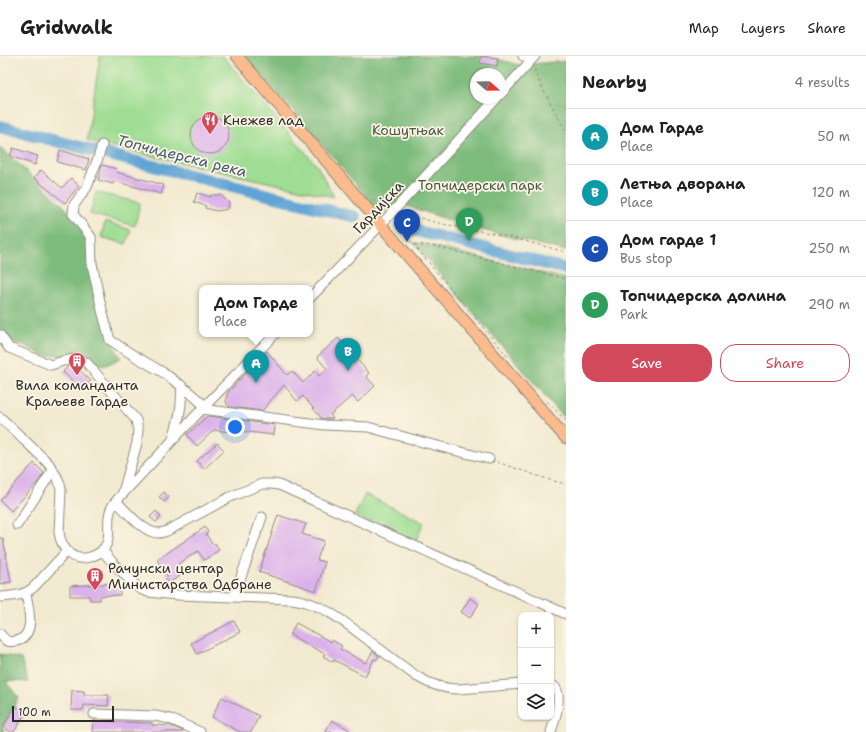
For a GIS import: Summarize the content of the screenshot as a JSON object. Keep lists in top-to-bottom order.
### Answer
{
  "streets": {
    "street": ["Гардијска"]
  },
  "water": ["Топчидерска река"],
  "parks": ["Кошутњак", "Топчидерски парк"],
  "places": {
    "restaurant": ["Кнежев лад"],
    "building": ["Вила команданта Краљеве Гарде", "Рачунски центар Министарства Одбране"]
  },
  "scale_bar": "100 m",
  "north": "right",
  "page": {
    "header": "Gridwalk",
    "nav": ["Map", "Layers", "Share"],
    "heading": ["Nearby", "4 results"],
    "list": [
      {
        "mark": "A",
        "name": "Дом Гарде",
        "note": "Place",
        "value": "50 m"
      },
      {
        "mark": "B",
        "name": "Летња дворана",
        "note": "Place",
        "value": "120 m"
      },
      {
        "mark": "C",
        "name": "Дом гарде 1",
        "note": "Bus stop",
        "value": "250 m"
      },
      {
        "mark": "D",
        "name": "Топчидерска долина",
        "note": "Park",
        "value": "290 m"
      }
    ],
    "pins": [
      "D",
      "C",
      "B",
      "A"
    ],
    "popup": ["Дом Гарде", "Place"],
    "buttons": ["Save", "Share"],
    "map_buttons": ["+", "−"],
    "scale": "100 m"
  }
}
